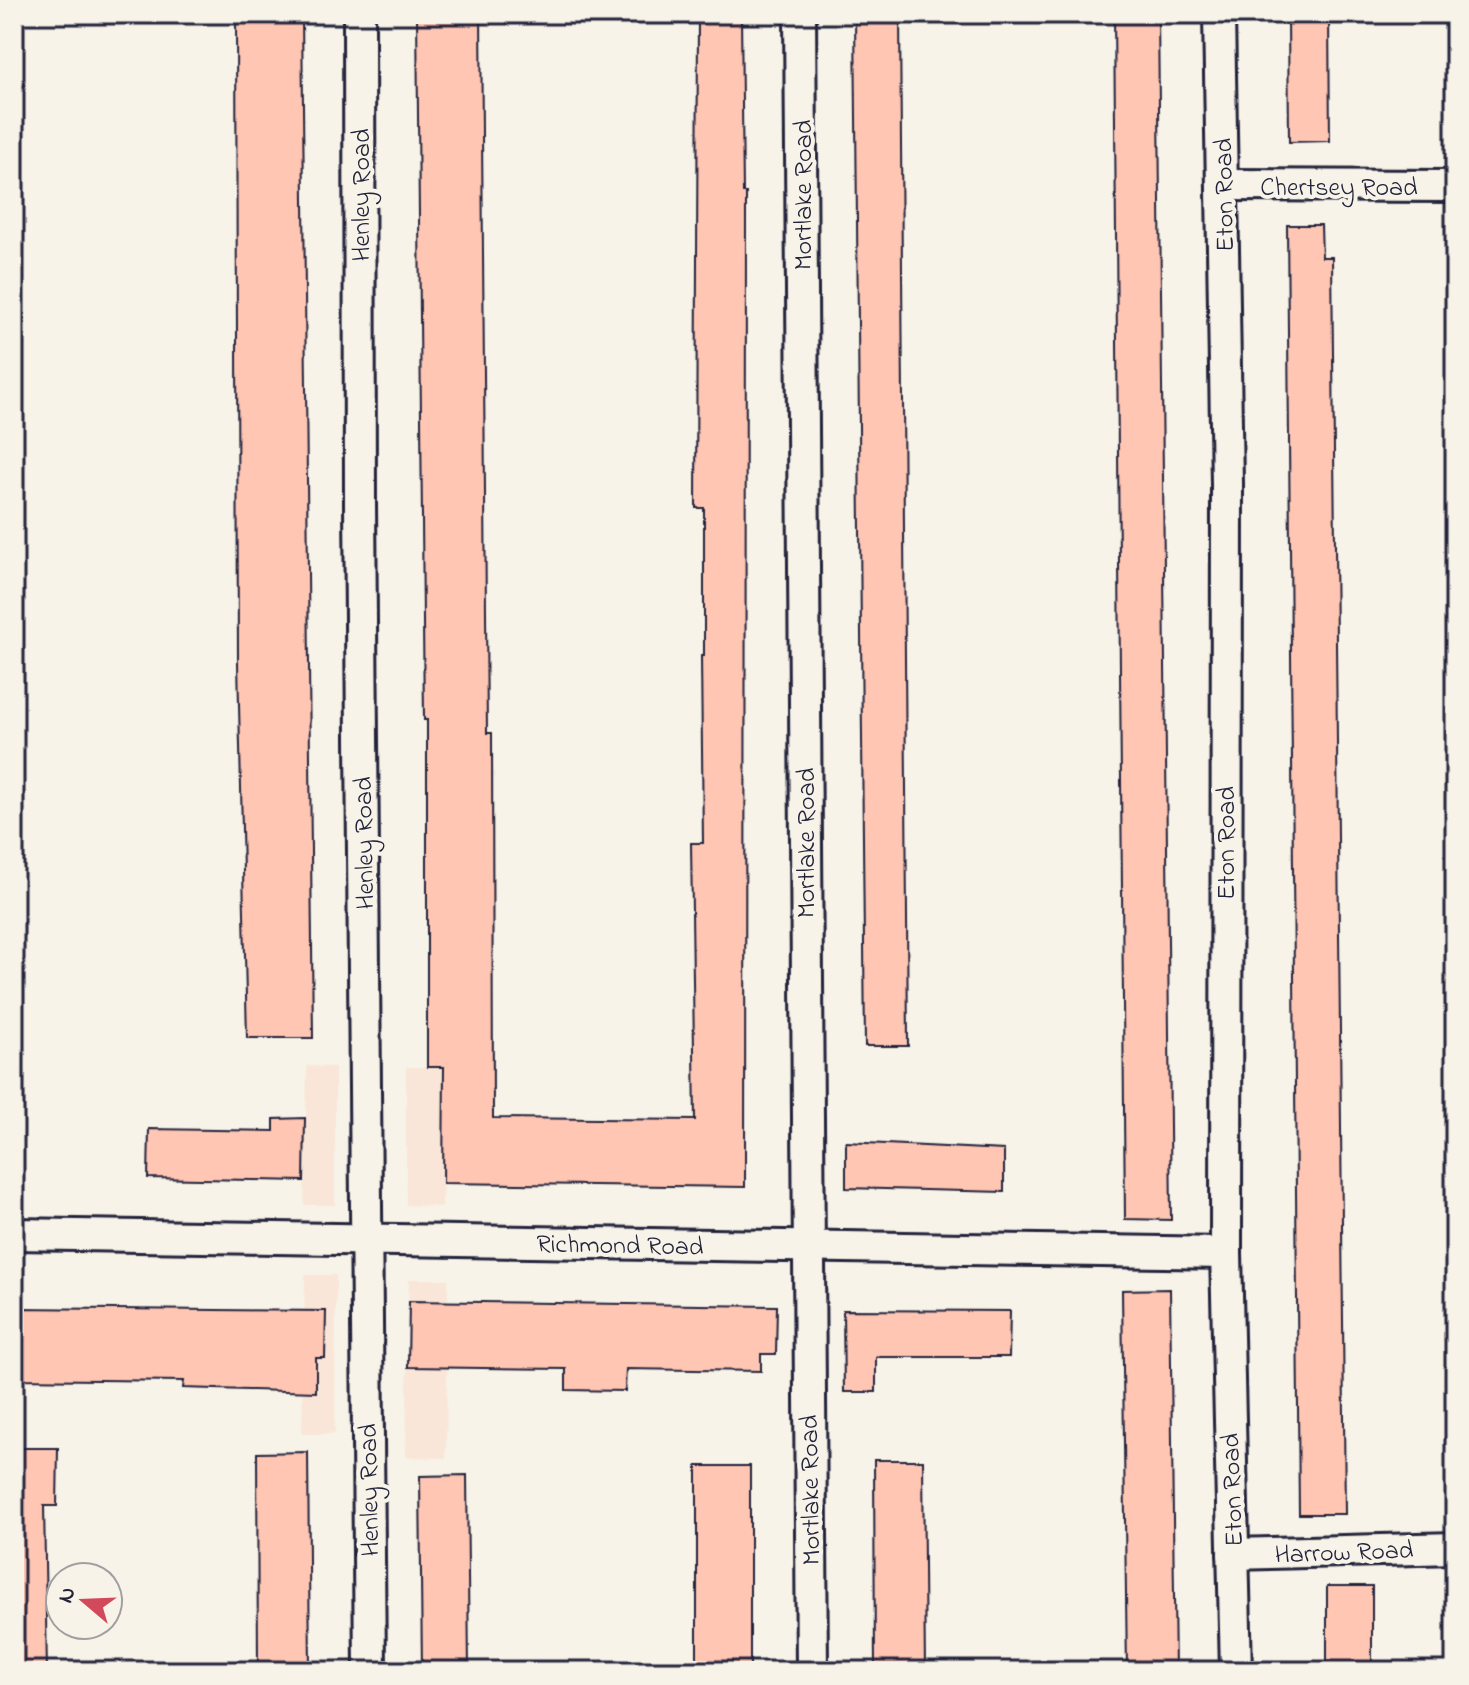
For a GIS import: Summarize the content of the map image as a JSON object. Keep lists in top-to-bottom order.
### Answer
{
  "streets": {
    "street": [
      "Chertsey Road",
      "Henley Road",
      "Mortlake Road",
      "Eton Road",
      "Richmond Road",
      "Harrow Road"
    ]
  },
  "crossings": [
    ["Chertsey Road", "Eton Road"],
    ["Henley Road", "Richmond Road"],
    ["Mortlake Road", "Richmond Road"],
    ["Eton Road", "Richmond Road"],
    ["Eton Road", "Harrow Road"]
  ],
  "north": "left"
}
